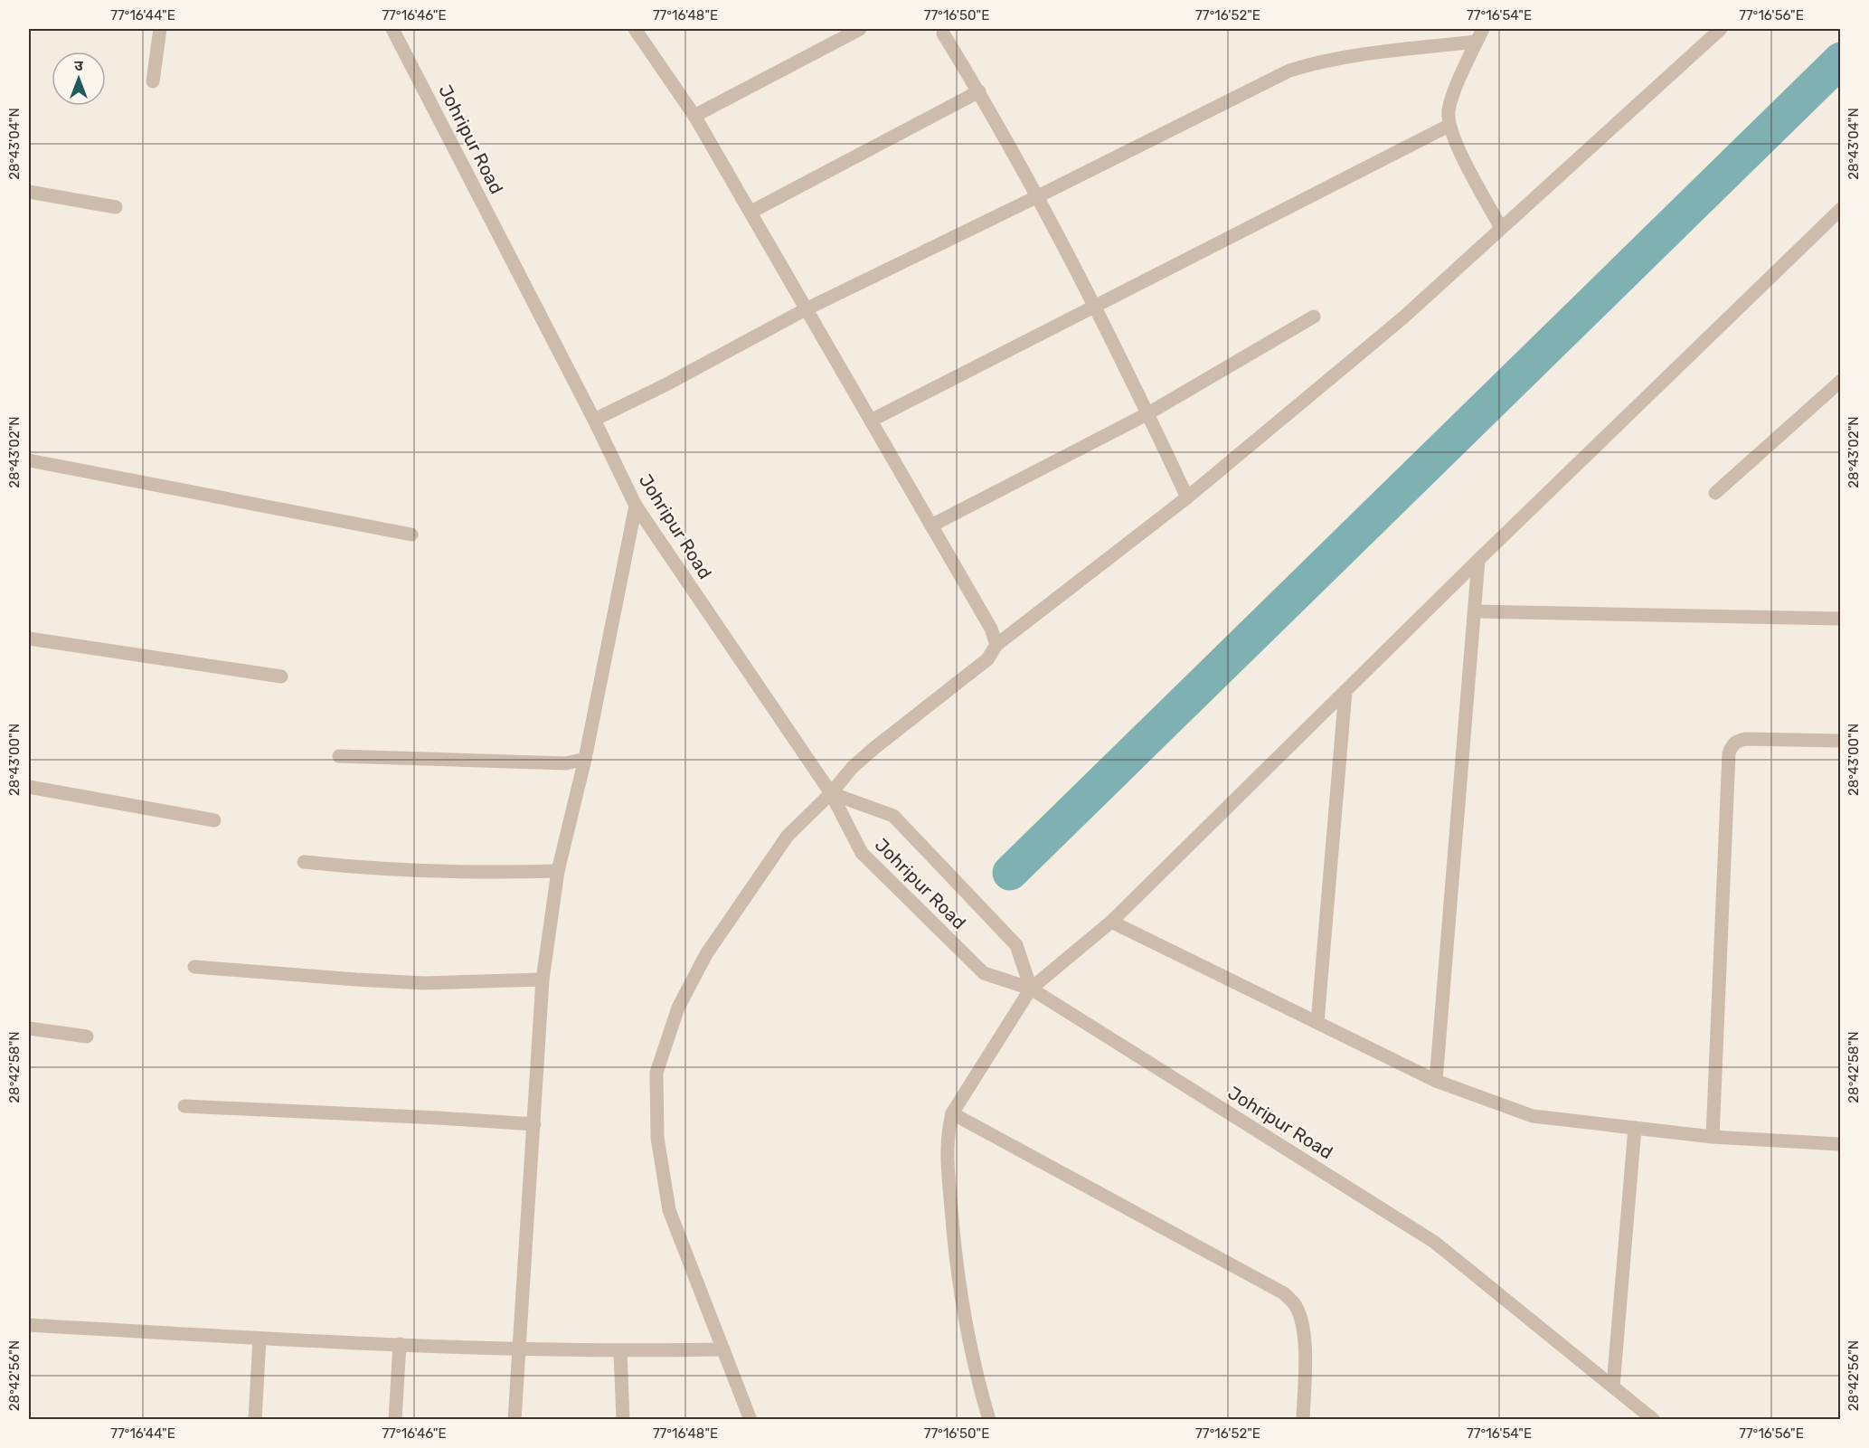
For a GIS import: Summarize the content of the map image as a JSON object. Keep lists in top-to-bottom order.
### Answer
{
  "streets": {
    "street": ["Johripur Road"]
  },
  "north": "top",
  "coordinates": [
    "77°16'44\"E",
    "77°16'46\"E",
    "77°16'48\"E",
    "77°16'50\"E",
    "77°16'52\"E",
    "77°16'54\"E",
    "77°16'56\"E",
    "28°43'04\"N",
    "28°43'02\"N",
    "28°43'00\"N",
    "28°42'58\"N",
    "28°42'56\"N"
  ]
}
